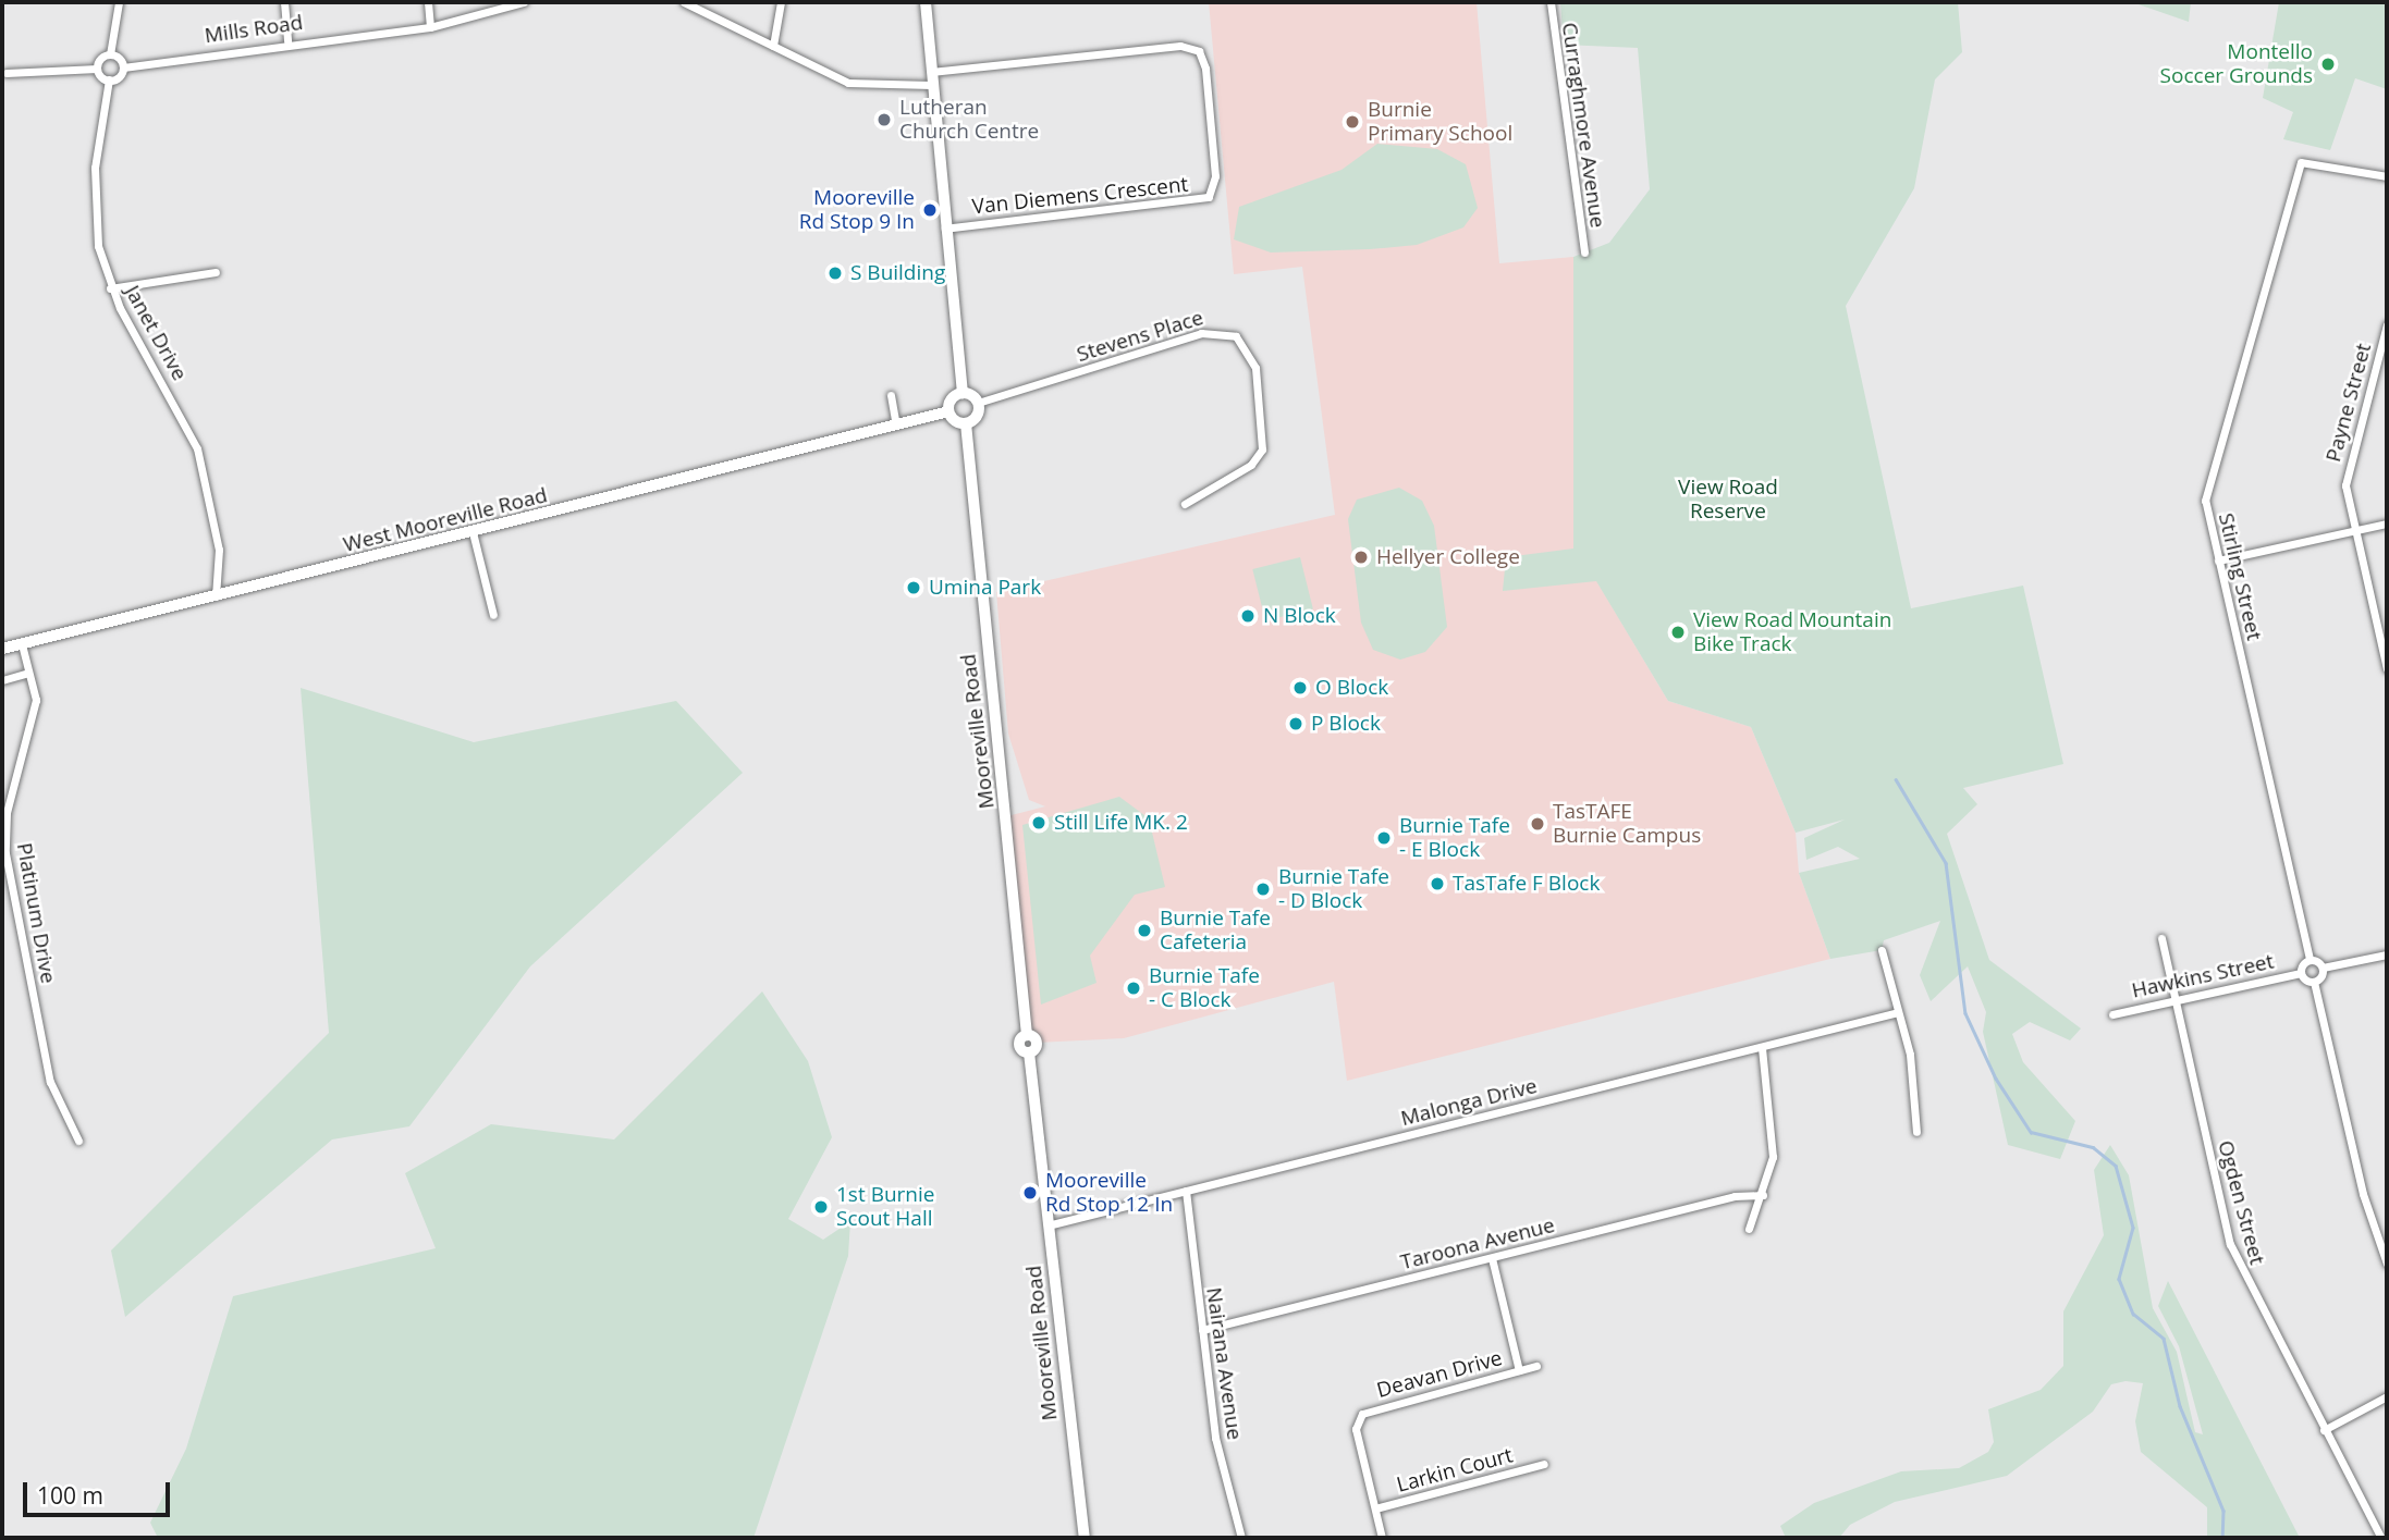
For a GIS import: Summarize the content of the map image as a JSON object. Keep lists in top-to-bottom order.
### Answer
{
  "streets": {
    "main road": ["West Mooreville Road", "Mooreville Road"],
    "street": [
      "Mills Road",
      "Curraghmore Avenue",
      "Van Diemens Crescent",
      "Janet Drive",
      "Stevens Place",
      "Payne Street",
      "Stirling Street",
      "Platinum Drive",
      "Hawkins Street",
      "Malonga Drive",
      "Ogden Street",
      "Taroona Avenue",
      "Nairana Avenue",
      "Deavan Drive",
      "Larkin Court"
    ]
  },
  "crossings": [
    ["Janet Drive", "West Mooreville Road"],
    ["West Mooreville Road", "Platinum Drive"],
    ["Mooreville Road", "Malonga Drive"],
    ["Hawkins Street", "Ogden Street"],
    ["Malonga Drive", "Nairana Avenue"],
    ["Taroona Avenue", "Nairana Avenue"],
    ["Taroona Avenue", "Deavan Drive"],
    ["Deavan Drive", "Larkin Court"]
  ],
  "parks": ["View Road Reserve"],
  "places": [
    "Montello Soccer Grounds",
    "Lutheran Church Centre",
    "Burnie Primary School",
    "Mooreville Rd Stop 9 In",
    "S Building",
    "Hellyer College",
    "Umina Park",
    "N Block",
    "View Road Mountain Bike Track",
    "O Block",
    "P Block",
    "Still Life MK. 2",
    "TasTAFE Burnie Campus",
    "Burnie Tafe - E Block",
    "TasTafe F Block",
    "Burnie Tafe - D Block",
    "Burnie Tafe Cafeteria",
    "Burnie Tafe - C Block",
    "Mooreville Rd Stop 12 In",
    "1st Burnie Scout Hall"
  ],
  "scale_bar": "100 m"
}
